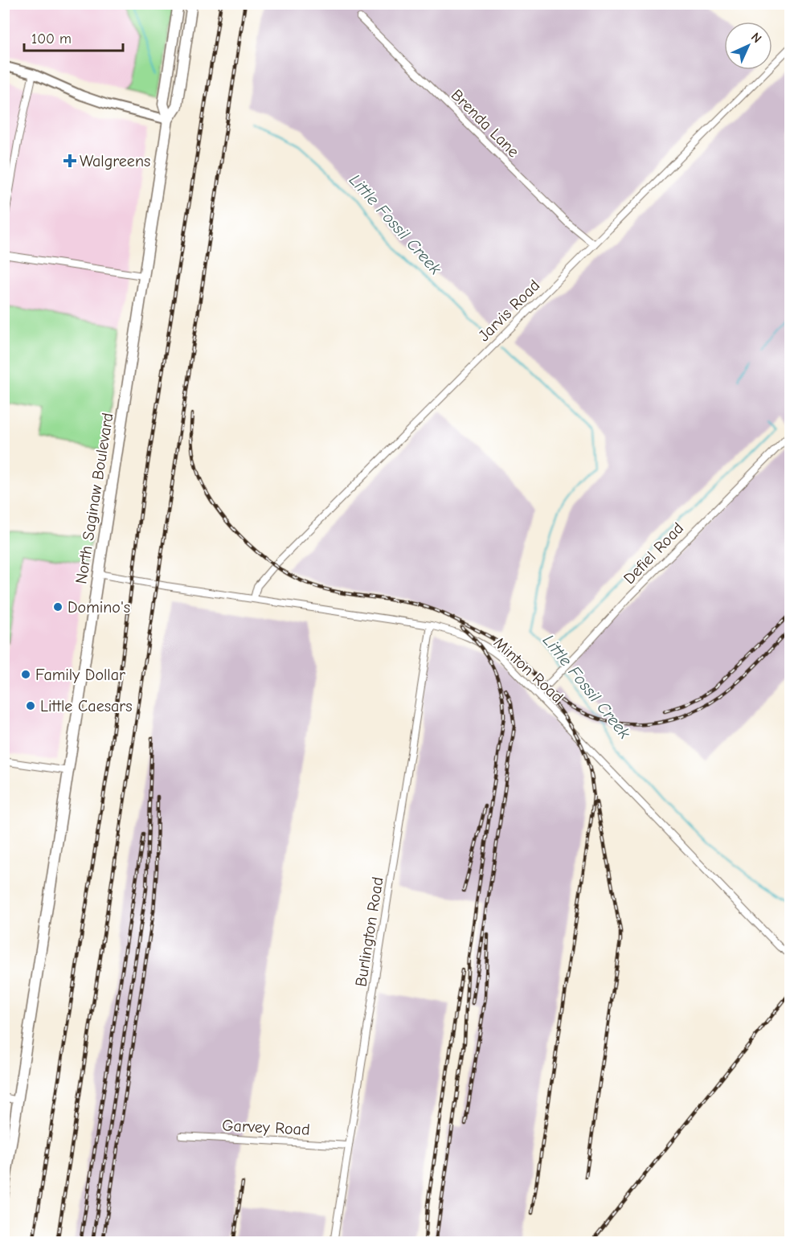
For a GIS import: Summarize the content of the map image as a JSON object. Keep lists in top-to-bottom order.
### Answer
{
  "streets": {
    "main road": ["North Saginaw Boulevard"],
    "street": [
      "Brenda Lane",
      "Jarvis Road",
      "Defiel Road",
      "Minton Road",
      "Burlington Road",
      "Garvey Road"
    ]
  },
  "crossings": [
    ["Brenda Lane", "Jarvis Road"],
    ["Jarvis Road", "Minton Road"],
    ["North Saginaw Boulevard", "Minton Road"],
    ["Defiel Road", "Minton Road"],
    ["Minton Road", "Burlington Road"],
    ["Burlington Road", "Garvey Road"]
  ],
  "water": ["Little Fossil Creek"],
  "places": {
    "health": ["Walgreens"],
    "other": ["Domino's", "Family Dollar", "Little Caesars"]
  },
  "scale_bar": "100 m",
  "north": "top right"
}
